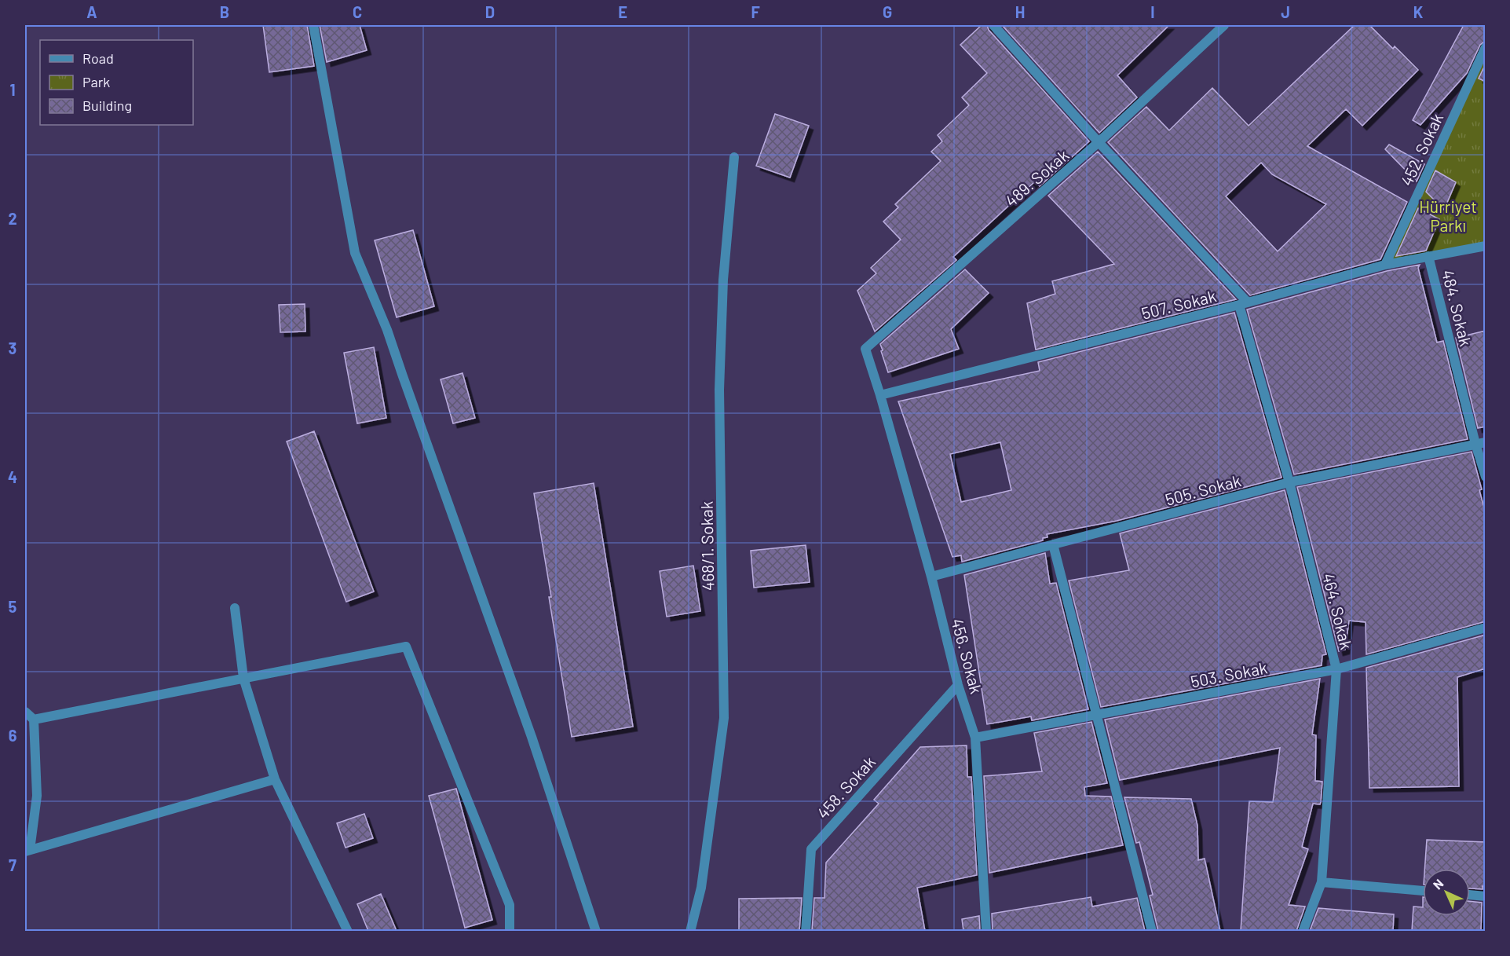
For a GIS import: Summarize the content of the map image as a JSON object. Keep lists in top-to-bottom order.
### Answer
{
  "streets": {
    "street": [
      "452. Sokak",
      "489. Sokak",
      "507. Sokak",
      "484. Sokak",
      "505. Sokak",
      "468/1. Sokak",
      "464. Sokak",
      "456. Sokak",
      "503. Sokak",
      "458. Sokak"
    ]
  },
  "crossings": [
    ["452. Sokak", "507. Sokak"],
    ["489. Sokak", "456. Sokak"],
    ["507. Sokak", "484. Sokak"],
    ["507. Sokak", "464. Sokak"],
    ["507. Sokak", "456. Sokak"],
    ["484. Sokak", "505. Sokak"],
    ["505. Sokak", "464. Sokak"],
    ["505. Sokak", "456. Sokak"],
    ["464. Sokak", "503. Sokak"],
    ["456. Sokak", "503. Sokak"],
    ["456. Sokak", "458. Sokak"]
  ],
  "parks": ["Hürriyet Parkı"],
  "legend": ["Road", "Park", "Building"],
  "north": "top left",
  "grid": {
    "columns": [
      "A",
      "B",
      "C",
      "D",
      "E",
      "F",
      "G",
      "H",
      "I",
      "J",
      "K"
    ],
    "rows": [
      "1",
      "2",
      "3",
      "4",
      "5",
      "6",
      "7"
    ]
  }
}
